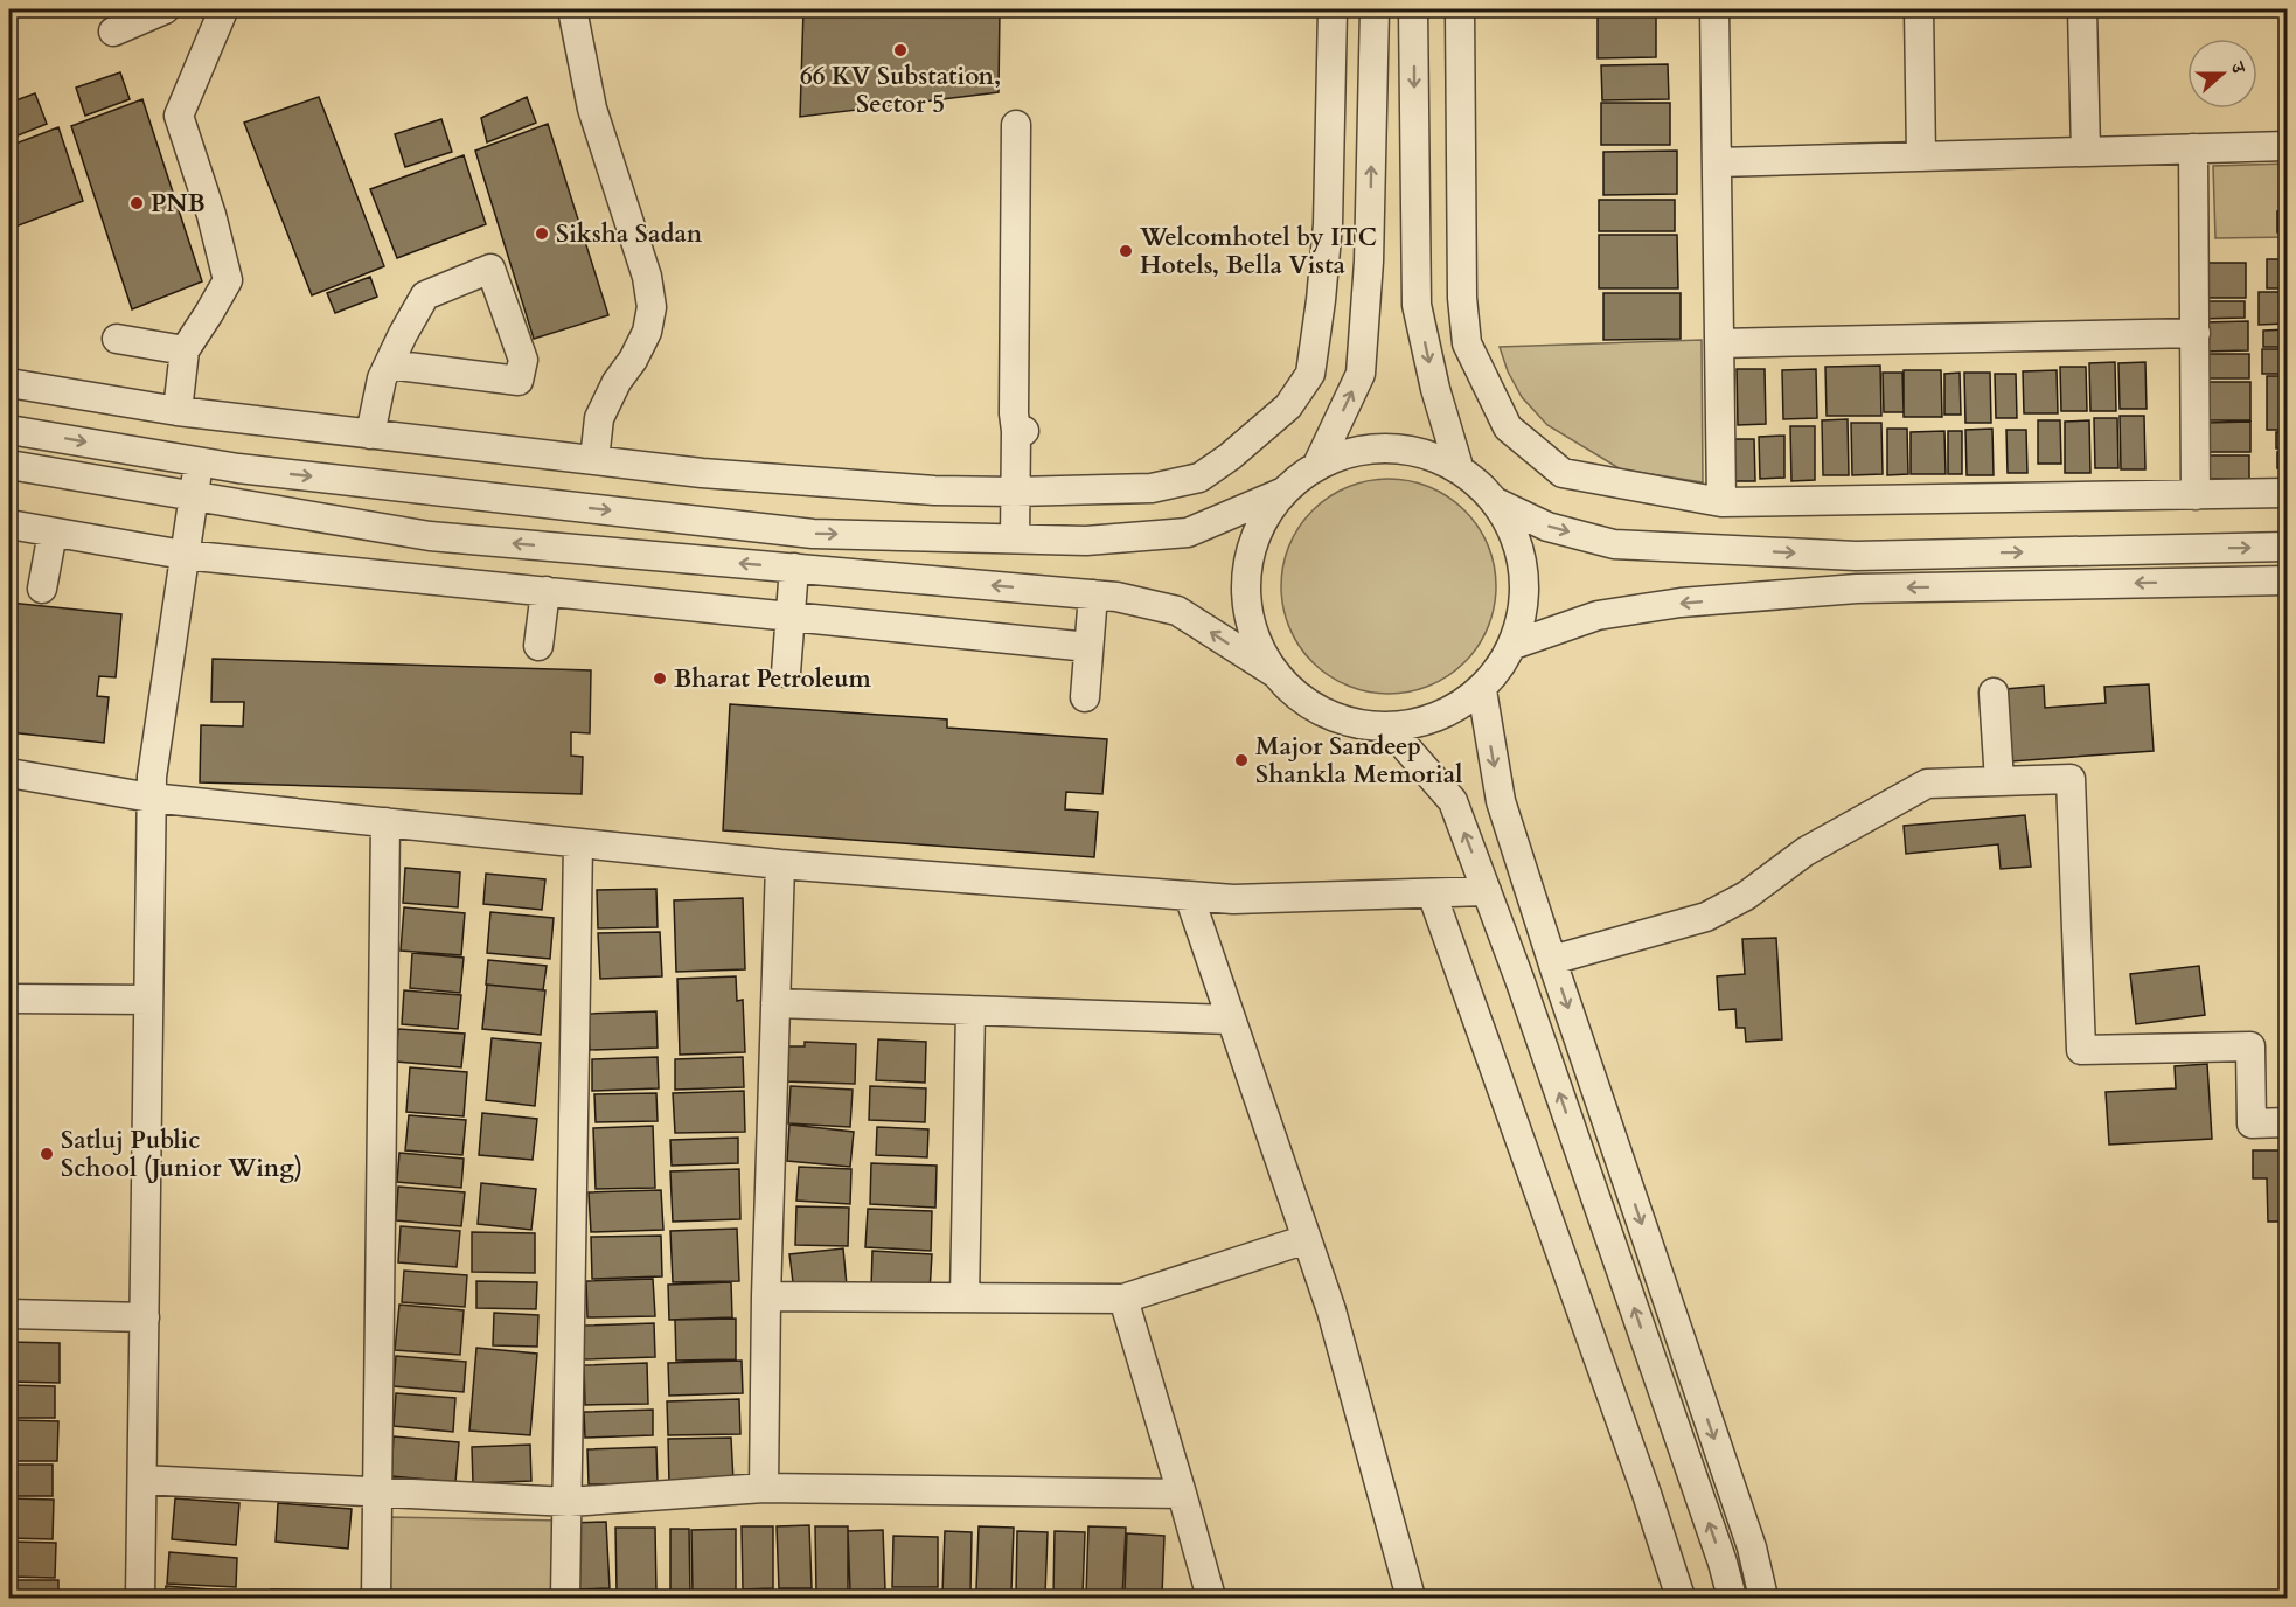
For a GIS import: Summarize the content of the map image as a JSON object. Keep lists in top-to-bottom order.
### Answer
{
  "places": [
    "66 KV Substation, Sector 5",
    "PNB",
    "Siksha Sadan",
    "Welcomhotel by ITC Hotels, Bella Vista",
    "Bharat Petroleum",
    "Major Sandeep Shankla Memorial",
    "Satluj Public School (Junior Wing)"
  ],
  "north": "right"
}
